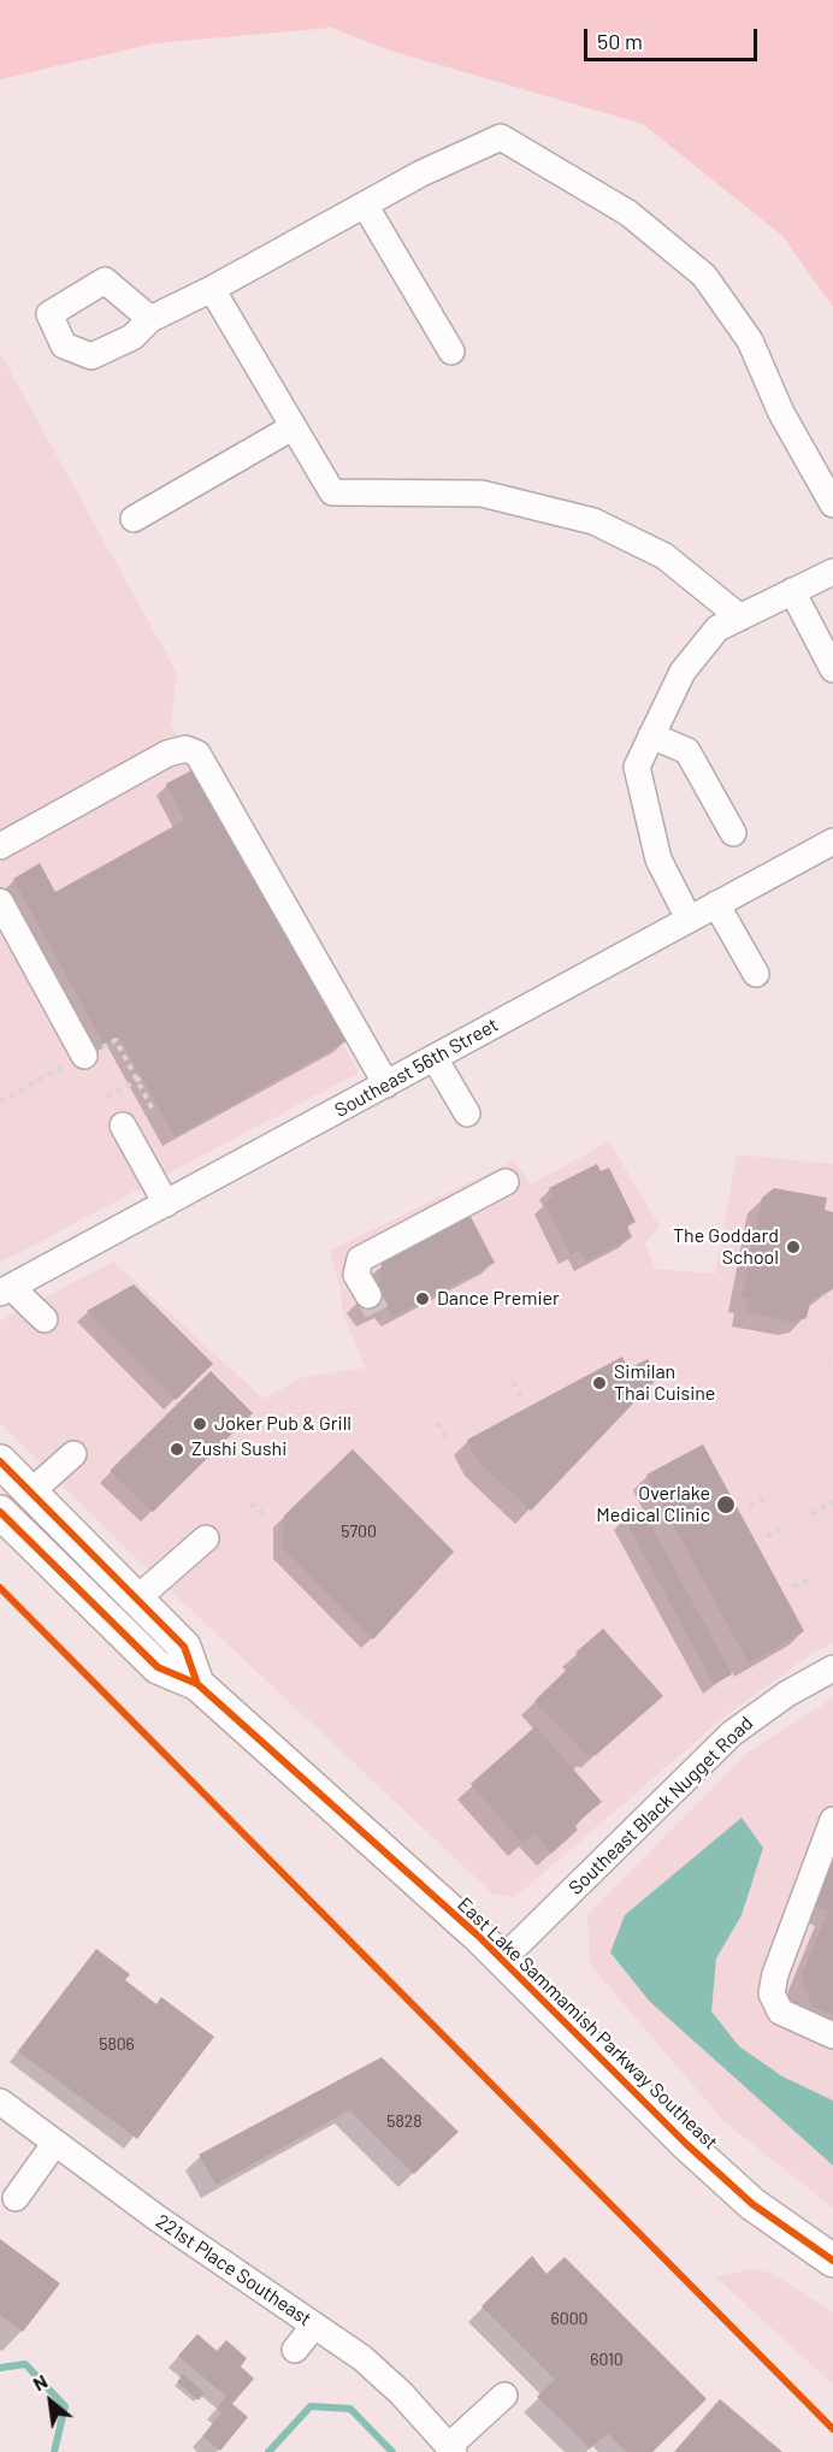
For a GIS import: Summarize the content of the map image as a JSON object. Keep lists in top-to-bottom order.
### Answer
{
  "streets": {
    "main road": ["East Lake Sammamish Parkway Southeast"],
    "street": ["Southeast 56th Street", "Southeast Black Nugget Road", "221st Place Southeast"]
  },
  "crossings": [
    ["Southeast Black Nugget Road", "East Lake Sammamish Parkway Southeast"]
  ],
  "places": [
    "The Goddard School",
    "Dance Premier",
    "Similan Thai Cuisine",
    "Joker Pub & Grill",
    "Zushi Sushi",
    "Overlake Medical Clinic"
  ],
  "house_numbers": [
    "5700",
    "5806",
    "5828",
    "6000",
    "6010"
  ],
  "scale_bar": "50 m",
  "north": "top left"
}
